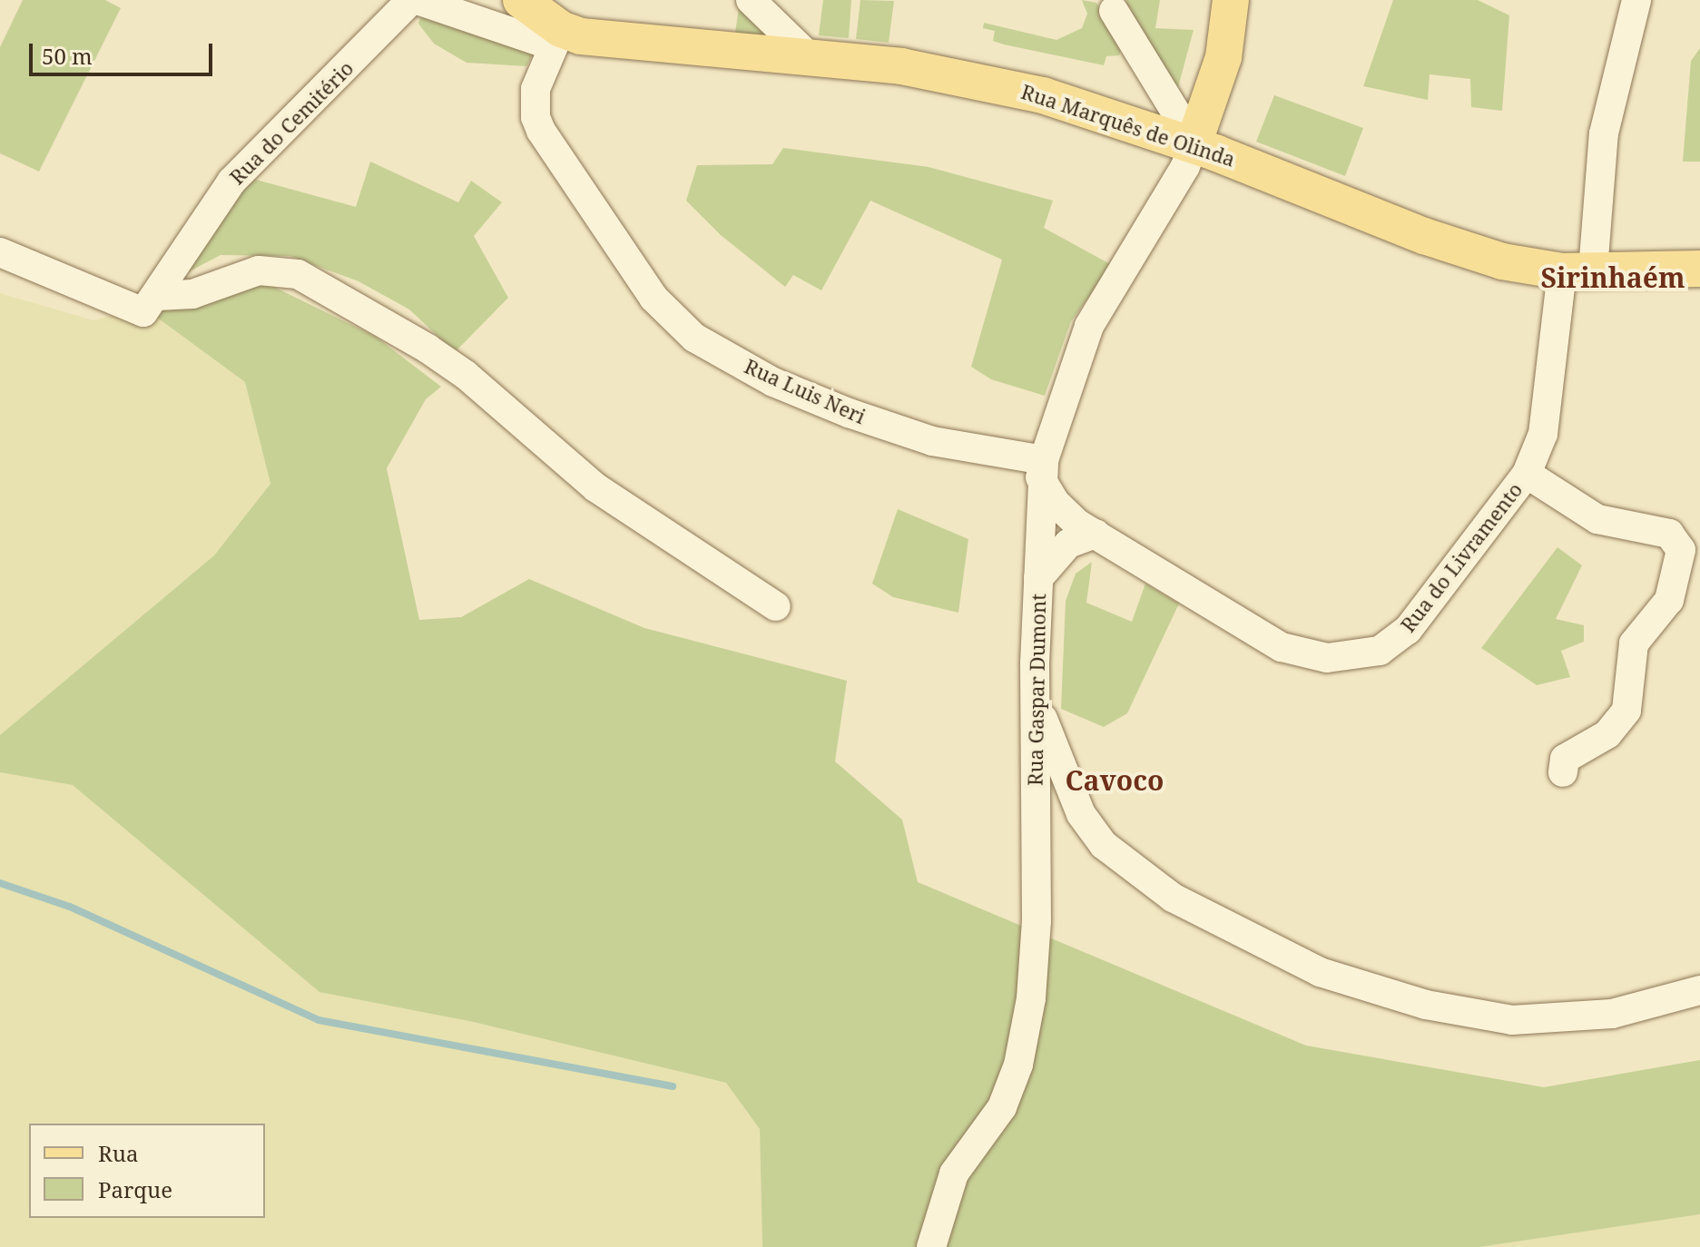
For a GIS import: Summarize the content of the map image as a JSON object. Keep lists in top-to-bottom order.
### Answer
{
  "streets": {
    "main road": ["Rua Marquês de Olinda"],
    "street": [
      "Rua do Cemitério",
      "Rua Luis Neri",
      "Rua do Livramento",
      "Rua Gaspar Dumont"
    ]
  },
  "crossings": [
    ["Rua Marquês de Olinda", "Rua Luis Neri"],
    ["Rua Marquês de Olinda", "Rua do Livramento"],
    ["Rua Marquês de Olinda", "Rua Gaspar Dumont"],
    ["Rua Luis Neri", "Rua do Livramento"],
    ["Rua Luis Neri", "Rua Gaspar Dumont"],
    ["Rua do Livramento", "Rua Gaspar Dumont"]
  ],
  "districts": ["Sirinhaém", "Cavoco"],
  "legend": ["Rua", "Parque"],
  "scale_bar": "50 m"
}
